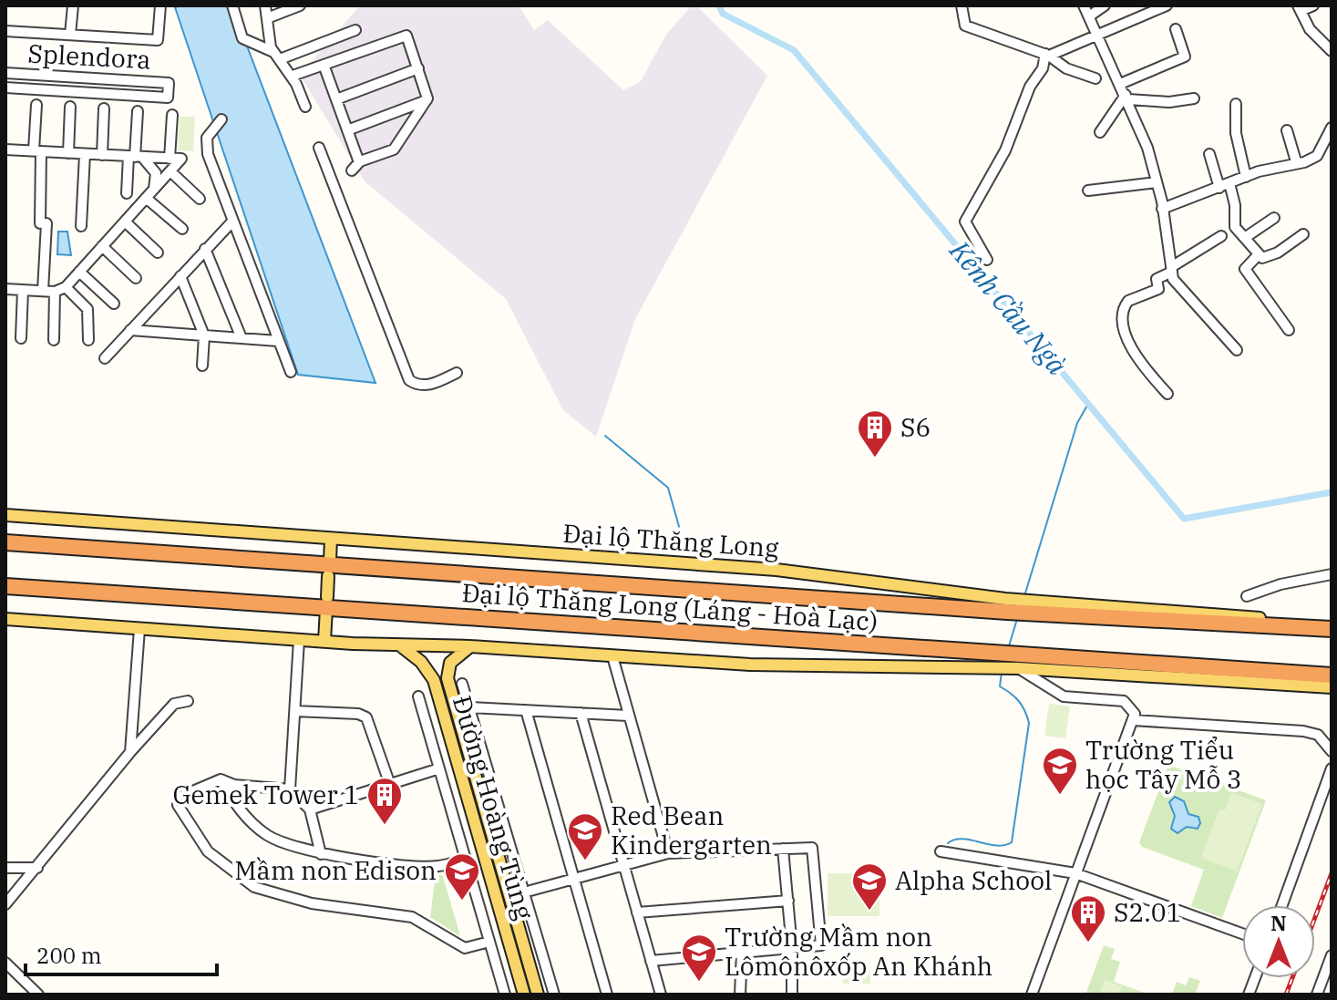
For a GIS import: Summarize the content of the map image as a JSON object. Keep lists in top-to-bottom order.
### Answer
{
  "streets": {
    "highway": ["Đại lộ Thăng Long (Láng - Hoà Lạc)"],
    "main road": ["Đại lộ Thăng Long", "Đường Hoàng Tùng"],
    "street": ["Splendora"]
  },
  "crossings": [
    ["Đại lộ Thăng Long", "Đại lộ Thăng Long (Láng - Hoà Lạc)"]
  ],
  "water": ["Kênh Cầu Ngà"],
  "places": {
    "building": ["S6", "Gemek Tower 1", "S2.01"],
    "school or university": [
      "Trường Tiểu học Tây Mỗ 3",
      "Red Bean Kindergarten",
      "Mầm non Edison",
      "Alpha School",
      "Trường Mầm non Lômônôxốp An Khánh"
    ]
  },
  "scale_bar": "200 m",
  "north": "top"
}
